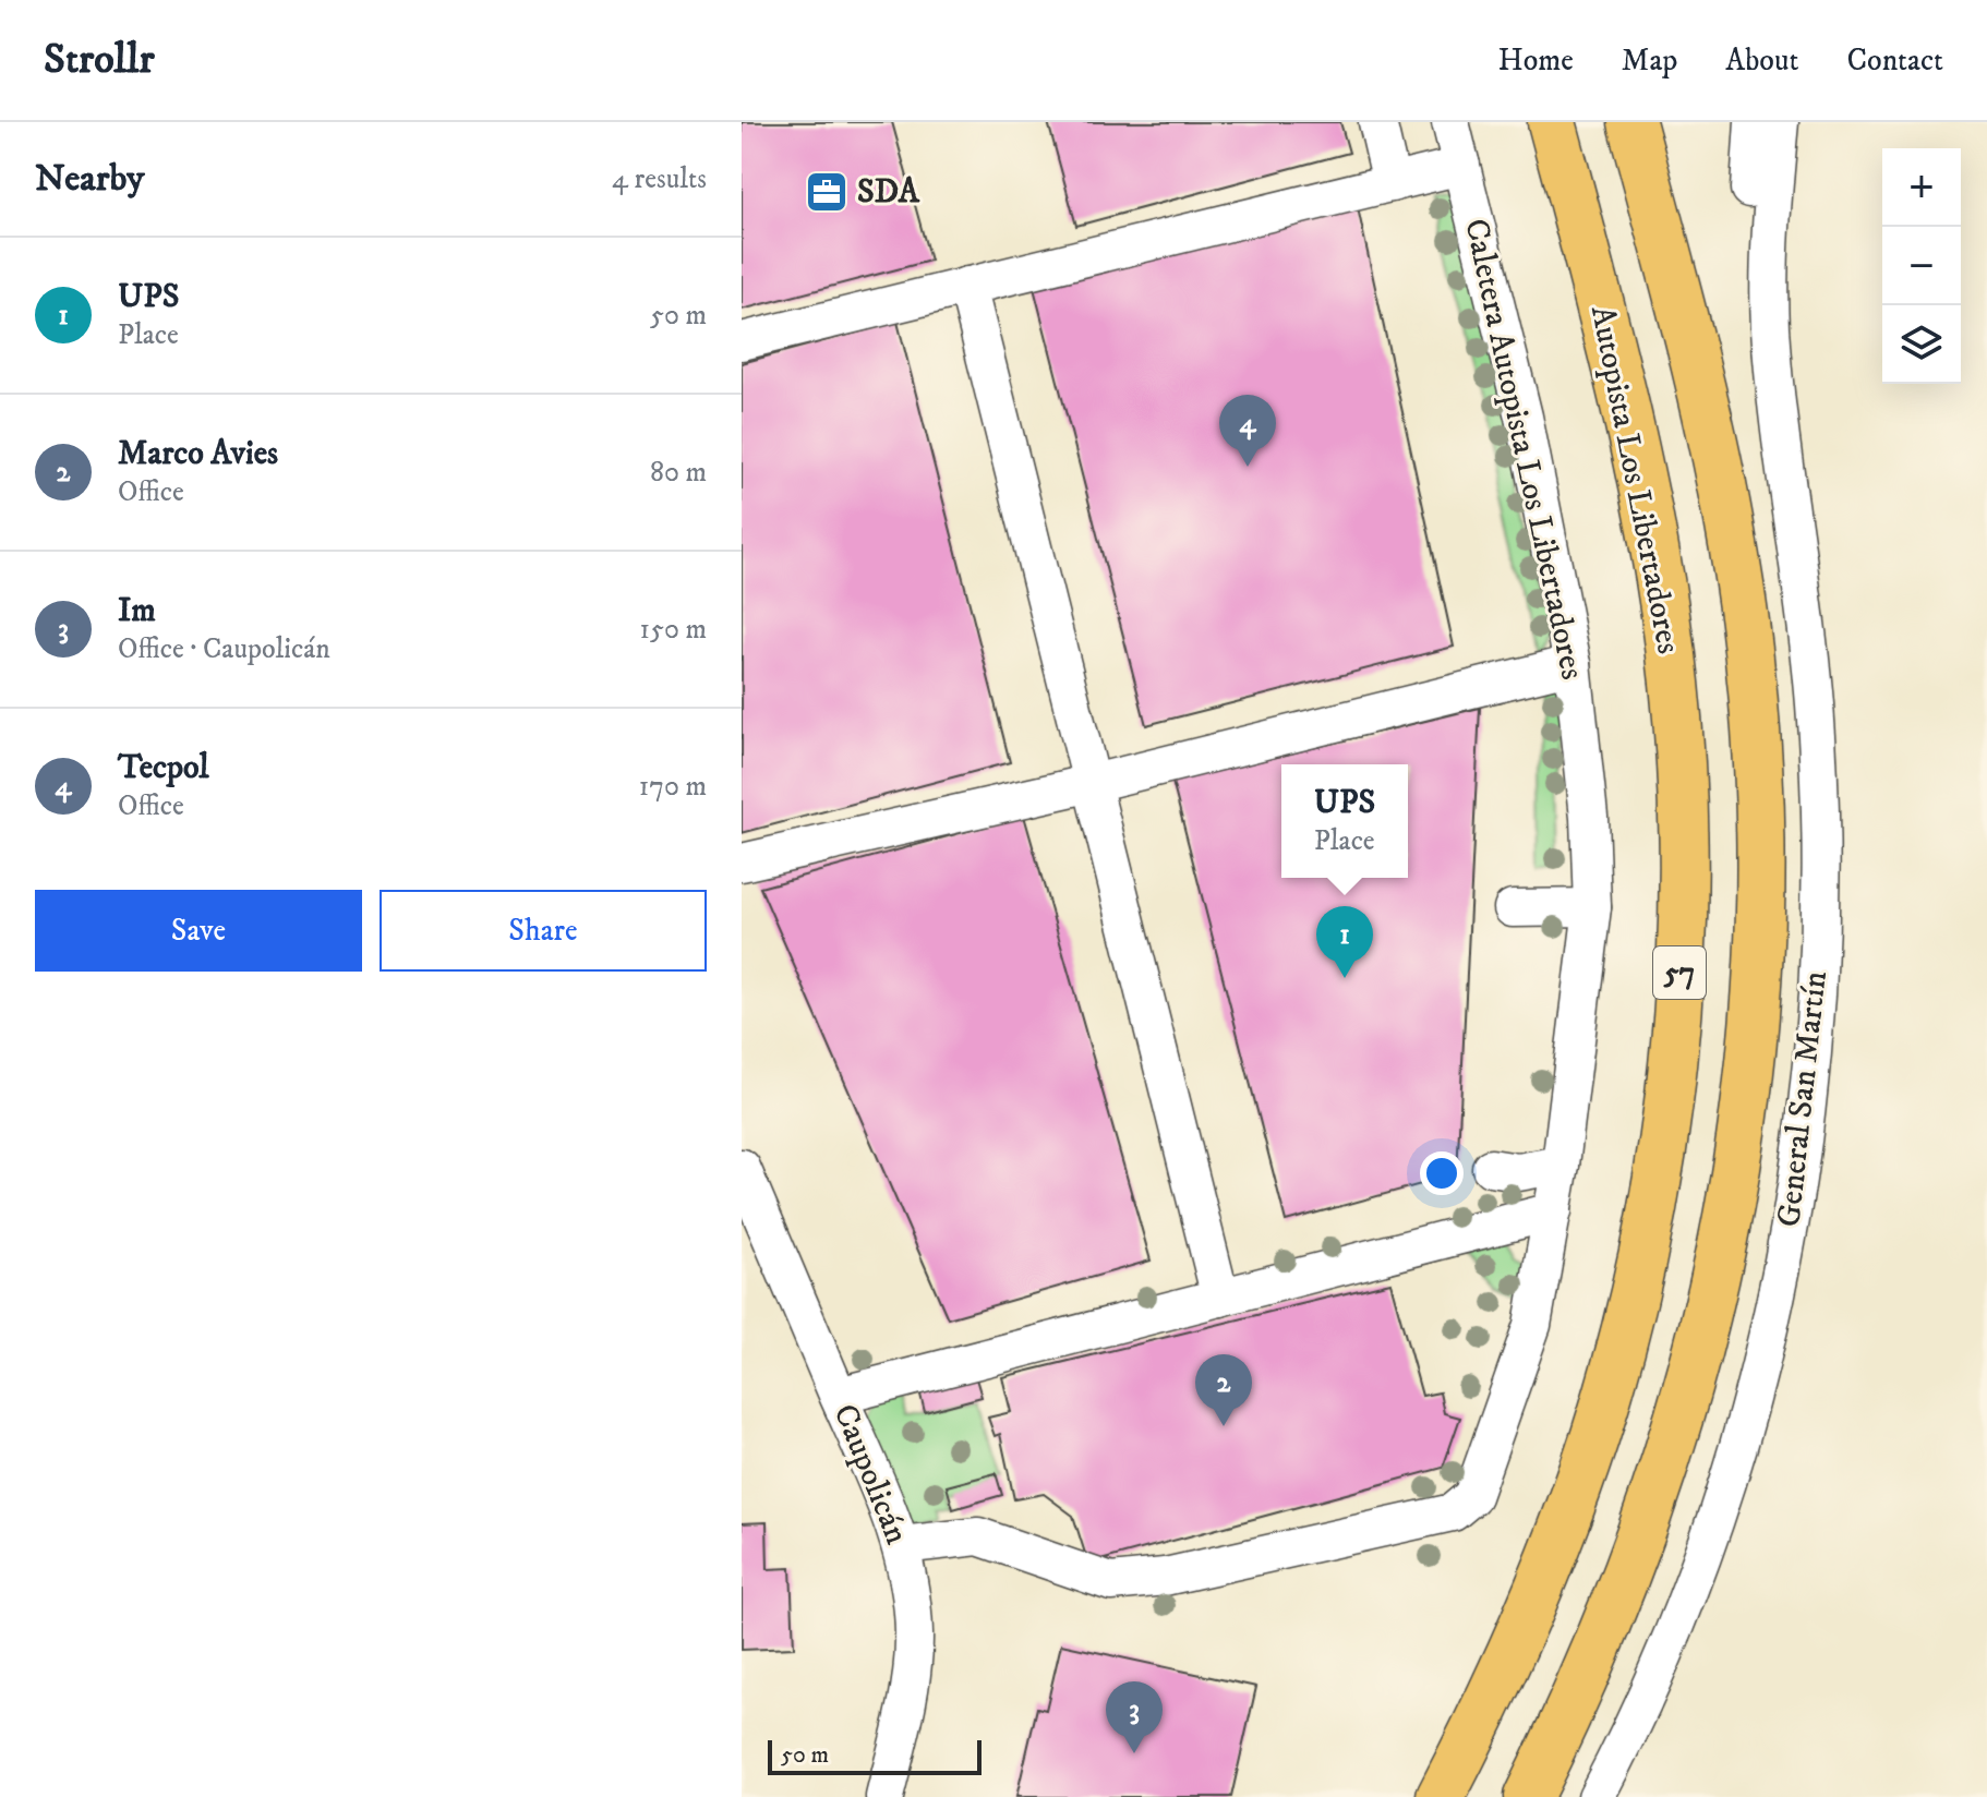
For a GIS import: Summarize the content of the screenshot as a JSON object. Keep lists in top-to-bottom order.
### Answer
{
  "streets": {
    "highway": ["Autopista Los Libertadores", "57"],
    "street": ["Caletera Autopista Los Libertadores", "General San Martín", "Caupolicán"]
  },
  "crossings": [
    ["Caletera Autopista Los Libertadores", "Caupolicán"]
  ],
  "places": {
    "office": ["SDA"]
  },
  "scale_bar": "50 m",
  "page": {
    "header": "Strollr",
    "nav": [
      "Home",
      "Map",
      "About",
      "Contact"
    ],
    "heading": ["Nearby", "4 results"],
    "map_buttons": ["+", "−"],
    "list": [
      {
        "mark": "1",
        "name": "UPS",
        "note": "Place",
        "value": "50 m"
      },
      {
        "mark": "2",
        "name": "Marco Avies",
        "note": "Office",
        "value": "80 m"
      },
      {
        "mark": "3",
        "name": "Im",
        "note": "Office · Caupolicán",
        "value": "150 m"
      },
      {
        "mark": "4",
        "name": "Tecpol",
        "note": "Office",
        "value": "170 m"
      }
    ],
    "pins": [
      "4",
      "1",
      "2",
      "3"
    ],
    "popup": ["UPS", "Place"],
    "buttons": ["Save", "Share"],
    "scale": "50 m"
  }
}
